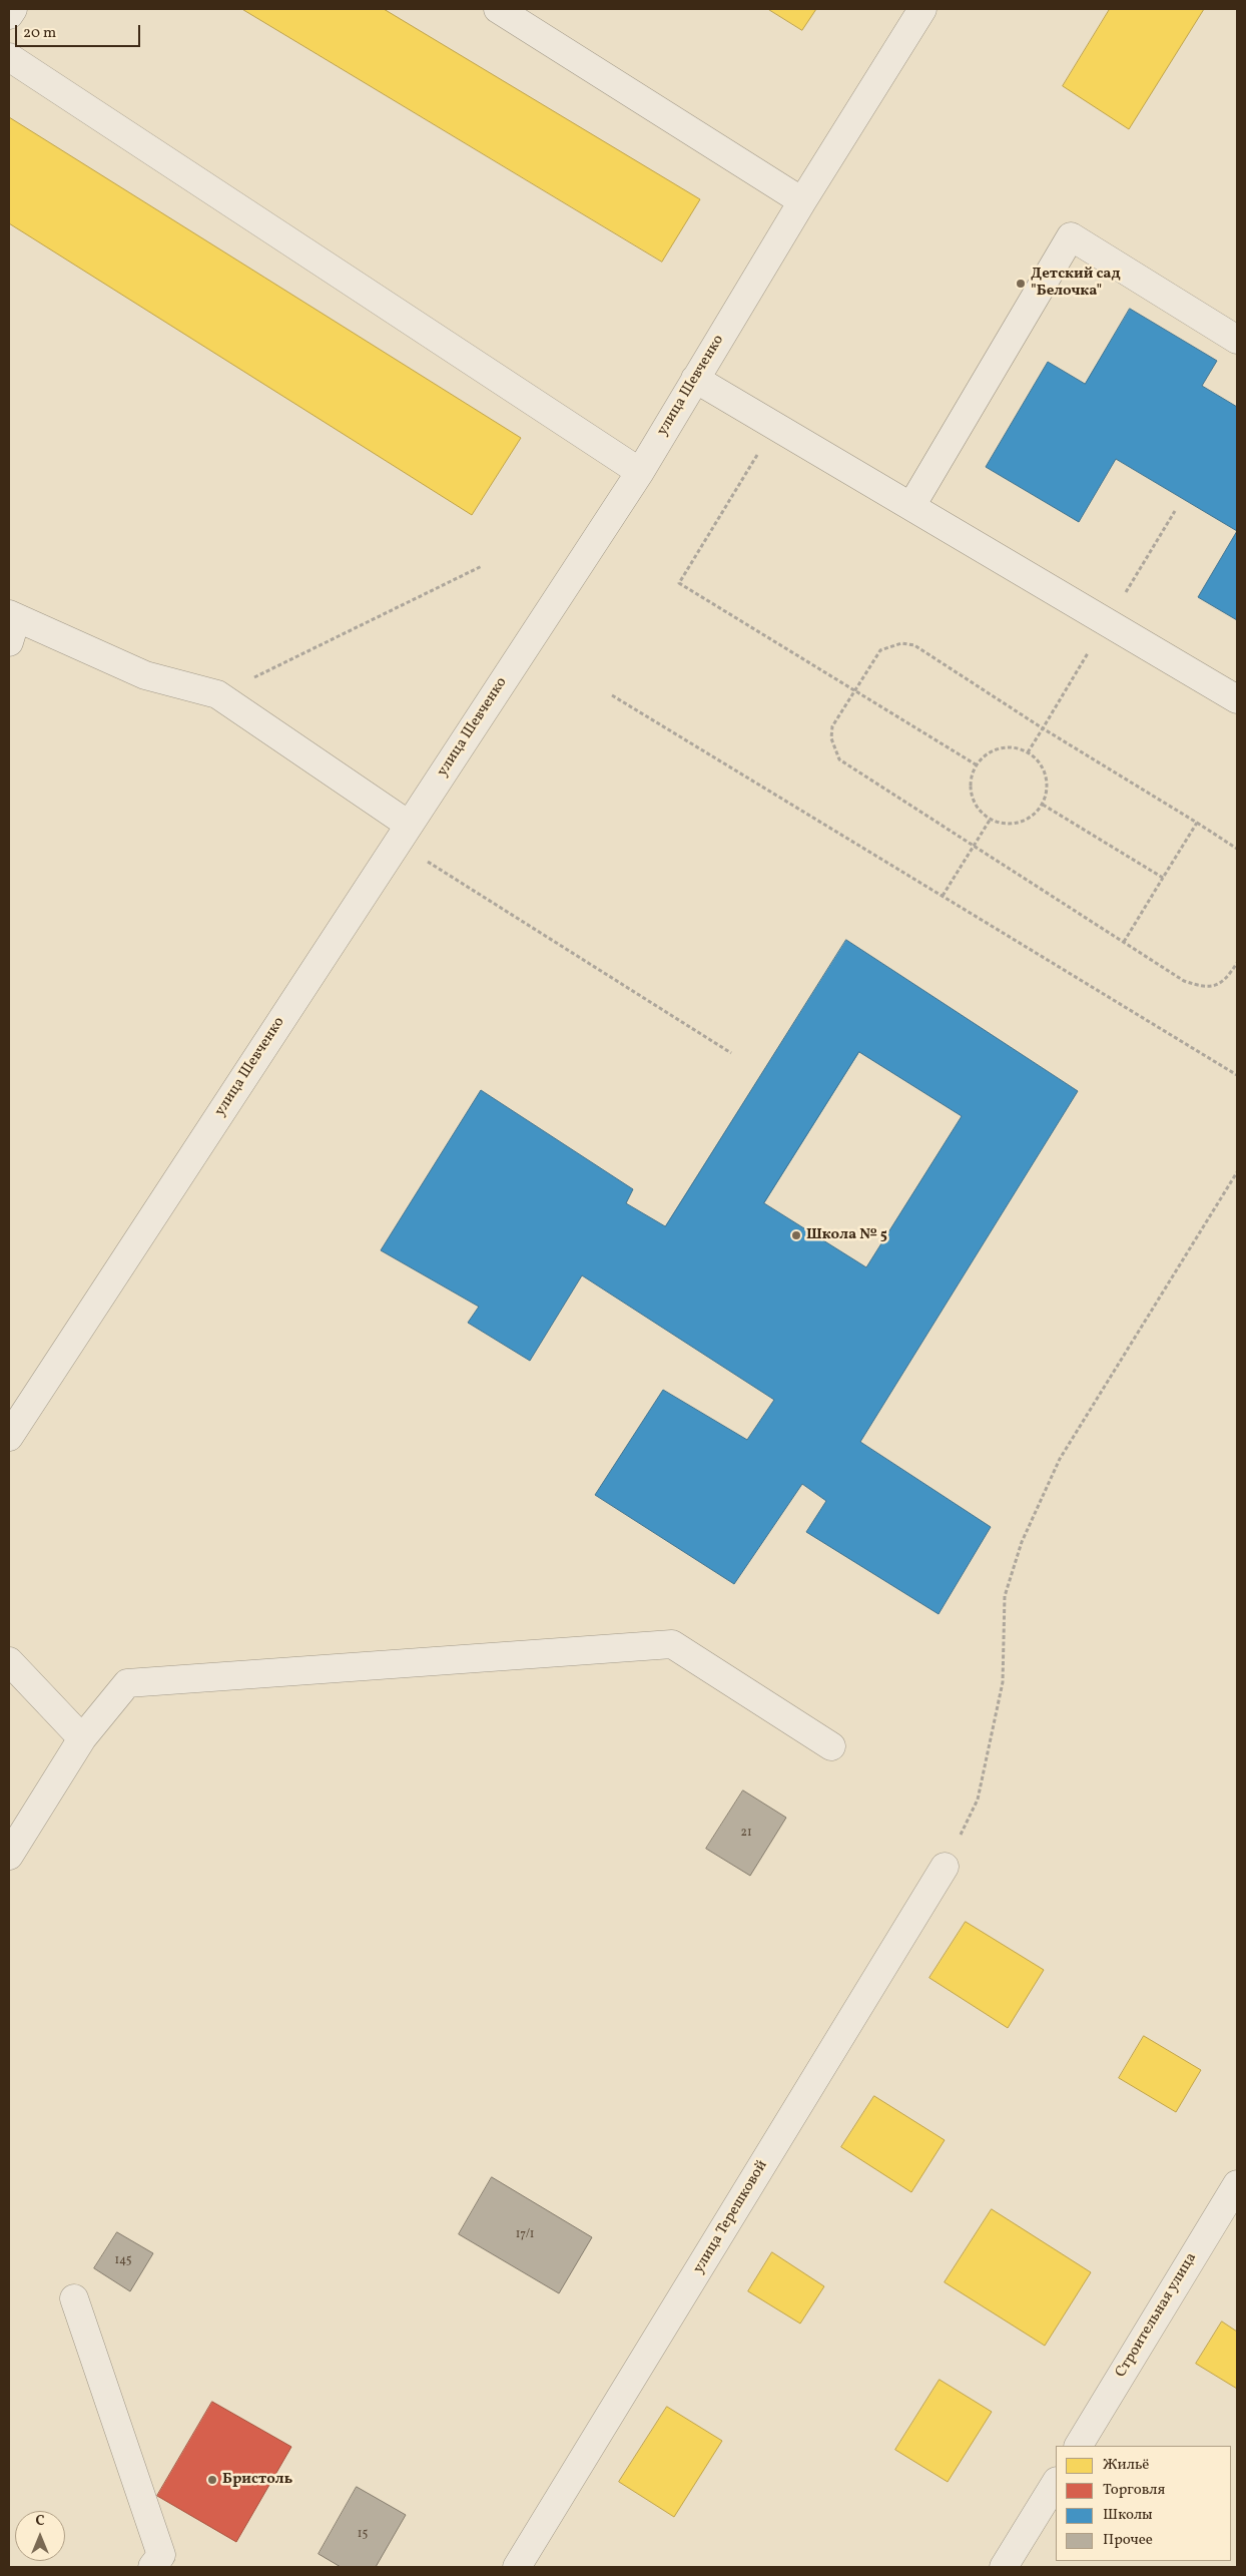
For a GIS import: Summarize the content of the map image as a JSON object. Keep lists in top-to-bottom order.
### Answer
{
  "streets": {
    "street": ["улица Шевченко", "улица Терешковой", "Строительная улица"]
  },
  "places": ["Детский сад \"Белочка\"", "Школа № 5", "Бристоль"],
  "house_numbers": [
    "21",
    "17/1",
    "145",
    "15"
  ],
  "legend": [
    "Жильё",
    "Торговля",
    "Школы",
    "Прочее"
  ],
  "scale_bar": "20 m",
  "north": "top"
}
